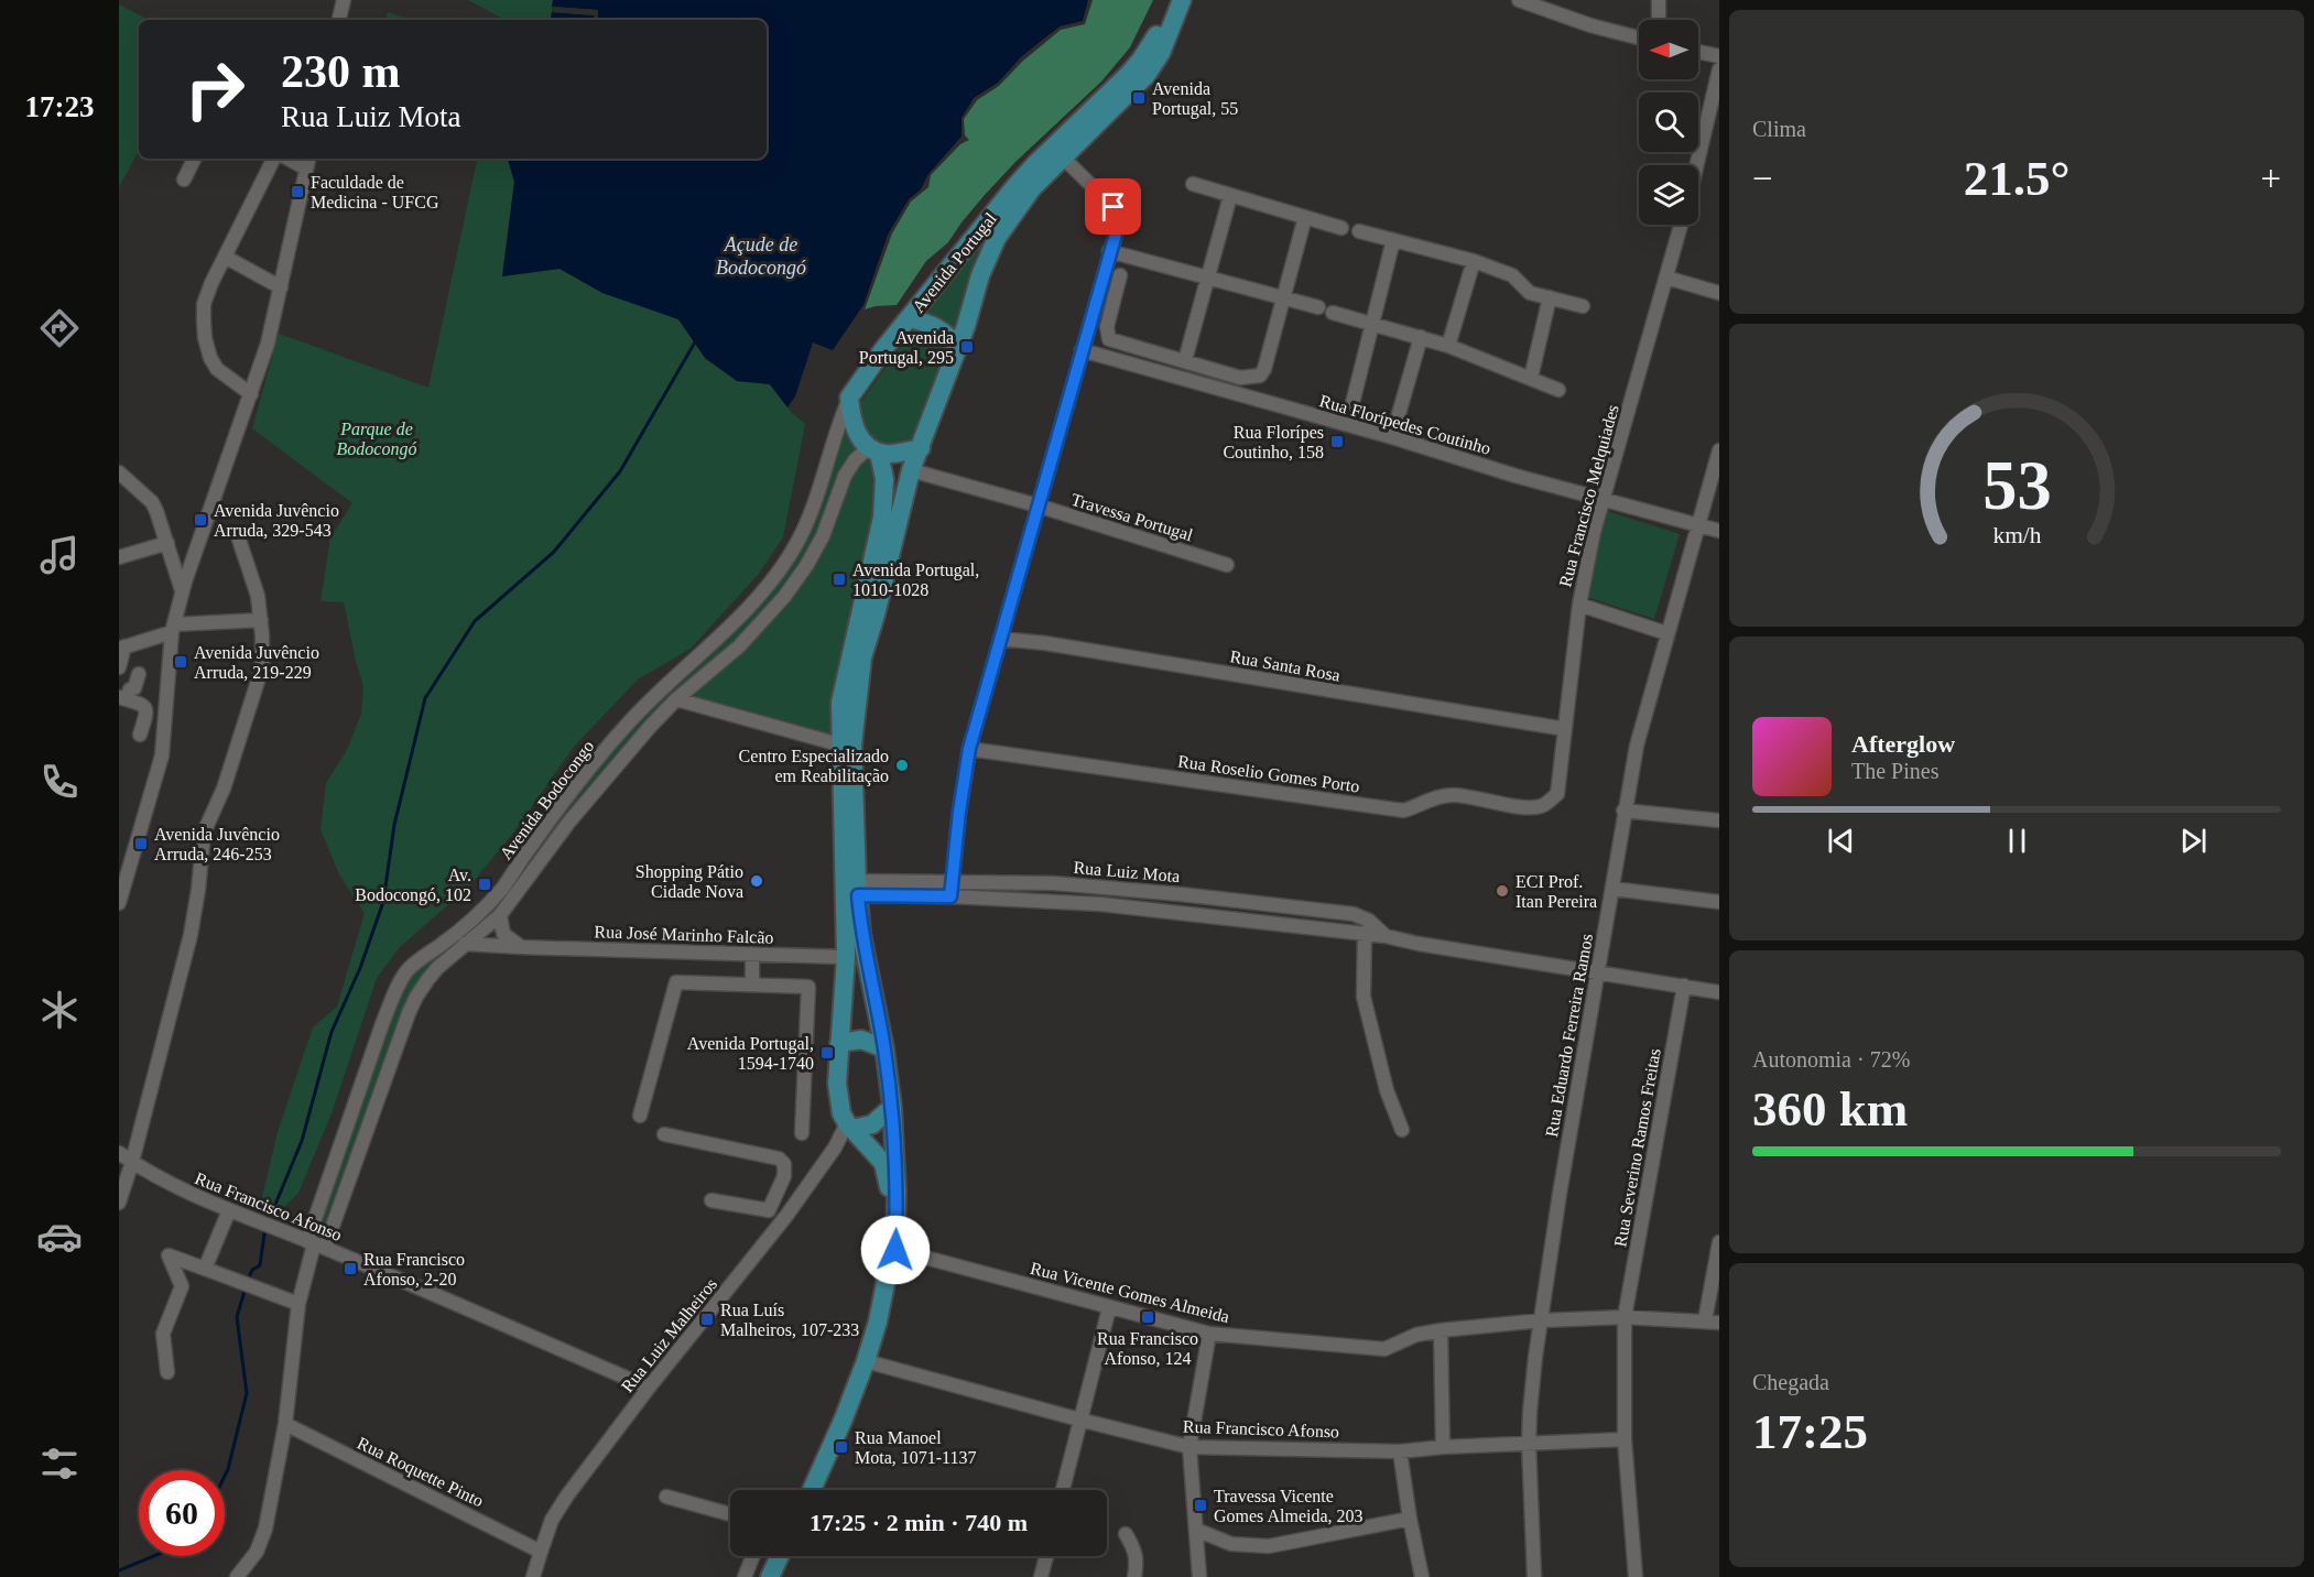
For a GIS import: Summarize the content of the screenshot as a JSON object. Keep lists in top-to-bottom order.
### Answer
{
  "streets": {
    "main road": ["Avenida Portugal"],
    "street": [
      "Rua Florípedes Coutinho",
      "Rua Francisco Melquiades",
      "Travessa Portugal",
      "Rua Santa Rosa",
      "Rua Roselio Gomes Porto",
      "Avenida Bodocongo",
      "Rua Luiz Mota",
      "Rua José Marinho Falcão",
      "Rua Eduardo Ferreira Ramos",
      "Rua Severino Ramos Freitas",
      "Rua Francisco Afonso",
      "Rua Vicente Gomes Almeida",
      "Rua Luiz Malheiros",
      "Rua Roquette Pinto"
    ]
  },
  "crossings": [
    ["Avenida Portugal", "Travessa Portugal"],
    ["Avenida Portugal", "Avenida Bodocongo"],
    ["Avenida Portugal", "Rua Luiz Mota"],
    ["Avenida Portugal", "Rua Vicente Gomes Almeida"],
    ["Rua Florípedes Coutinho", "Rua Francisco Melquiades"],
    ["Rua Florípedes Coutinho", "Rua Eduardo Ferreira Ramos"],
    ["Rua Francisco Melquiades", "Rua Santa Rosa"],
    ["Rua Francisco Melquiades", "Rua Roselio Gomes Porto"],
    ["Avenida Bodocongo", "Rua José Marinho Falcão"],
    ["Avenida Bodocongo", "Rua Francisco Afonso"],
    ["Avenida Bodocongo", "Rua Roquette Pinto"],
    ["Rua Luiz Mota", "Rua Eduardo Ferreira Ramos"],
    ["Rua Luiz Mota", "Rua Severino Ramos Freitas"],
    ["Rua Eduardo Ferreira Ramos", "Rua Francisco Afonso"],
    ["Rua Eduardo Ferreira Ramos", "Rua Vicente Gomes Almeida"],
    ["Rua Severino Ramos Freitas", "Rua Francisco Afonso"],
    ["Rua Severino Ramos Freitas", "Rua Vicente Gomes Almeida"],
    ["Rua Francisco Afonso", "Rua Luiz Malheiros"],
    ["Rua Luiz Malheiros", "Rua Roquette Pinto"]
  ],
  "water": ["Açude de Bodocongó"],
  "parks": ["Parque de Bodocongó"],
  "places": {
    "transit": [
      "Avenida Portugal, 55",
      "Faculdade de Medicina - UFCG",
      "Avenida Portugal, 295",
      "Rua Florípes Coutinho, 158",
      "Avenida Juvêncio Arruda, 329-543",
      "Avenida Portugal, 1010-1028",
      "Avenida Juvêncio Arruda, 219-229",
      "Avenida Juvêncio Arruda, 246-253",
      "Av. Bodocongó, 102",
      "Avenida Portugal, 1594-1740",
      "Rua Francisco Afonso, 2-20",
      "Rua Francisco Afonso, 124",
      "Rua Luís Malheiros, 107-233",
      "Rua Manoel Mota, 1071-1137",
      "Travessa Vicente Gomes Almeida, 203"
    ],
    "other": ["Centro Especializado em Reabilitação", "Shopping Pátio Cidade Nova", "ECI Prof. Itan Pereira"]
  },
  "north": "left",
  "page": {
    "tabs": "17:23",
    "tile": [
      "Clima",
      ["Autonomia · 72%", "360 km"],
      ["Chegada", "17:25"]
    ],
    "turn": ["230 m", "Rua Luiz Mota"],
    "heat": ["−", "21.5°", "+"],
    "song": ["Afterglow", "The Pines"],
    "limit": "60",
    "trip": "17:25 · 2 min · 740 m",
    "gauge": ["53", "km/h"]
  }
}
